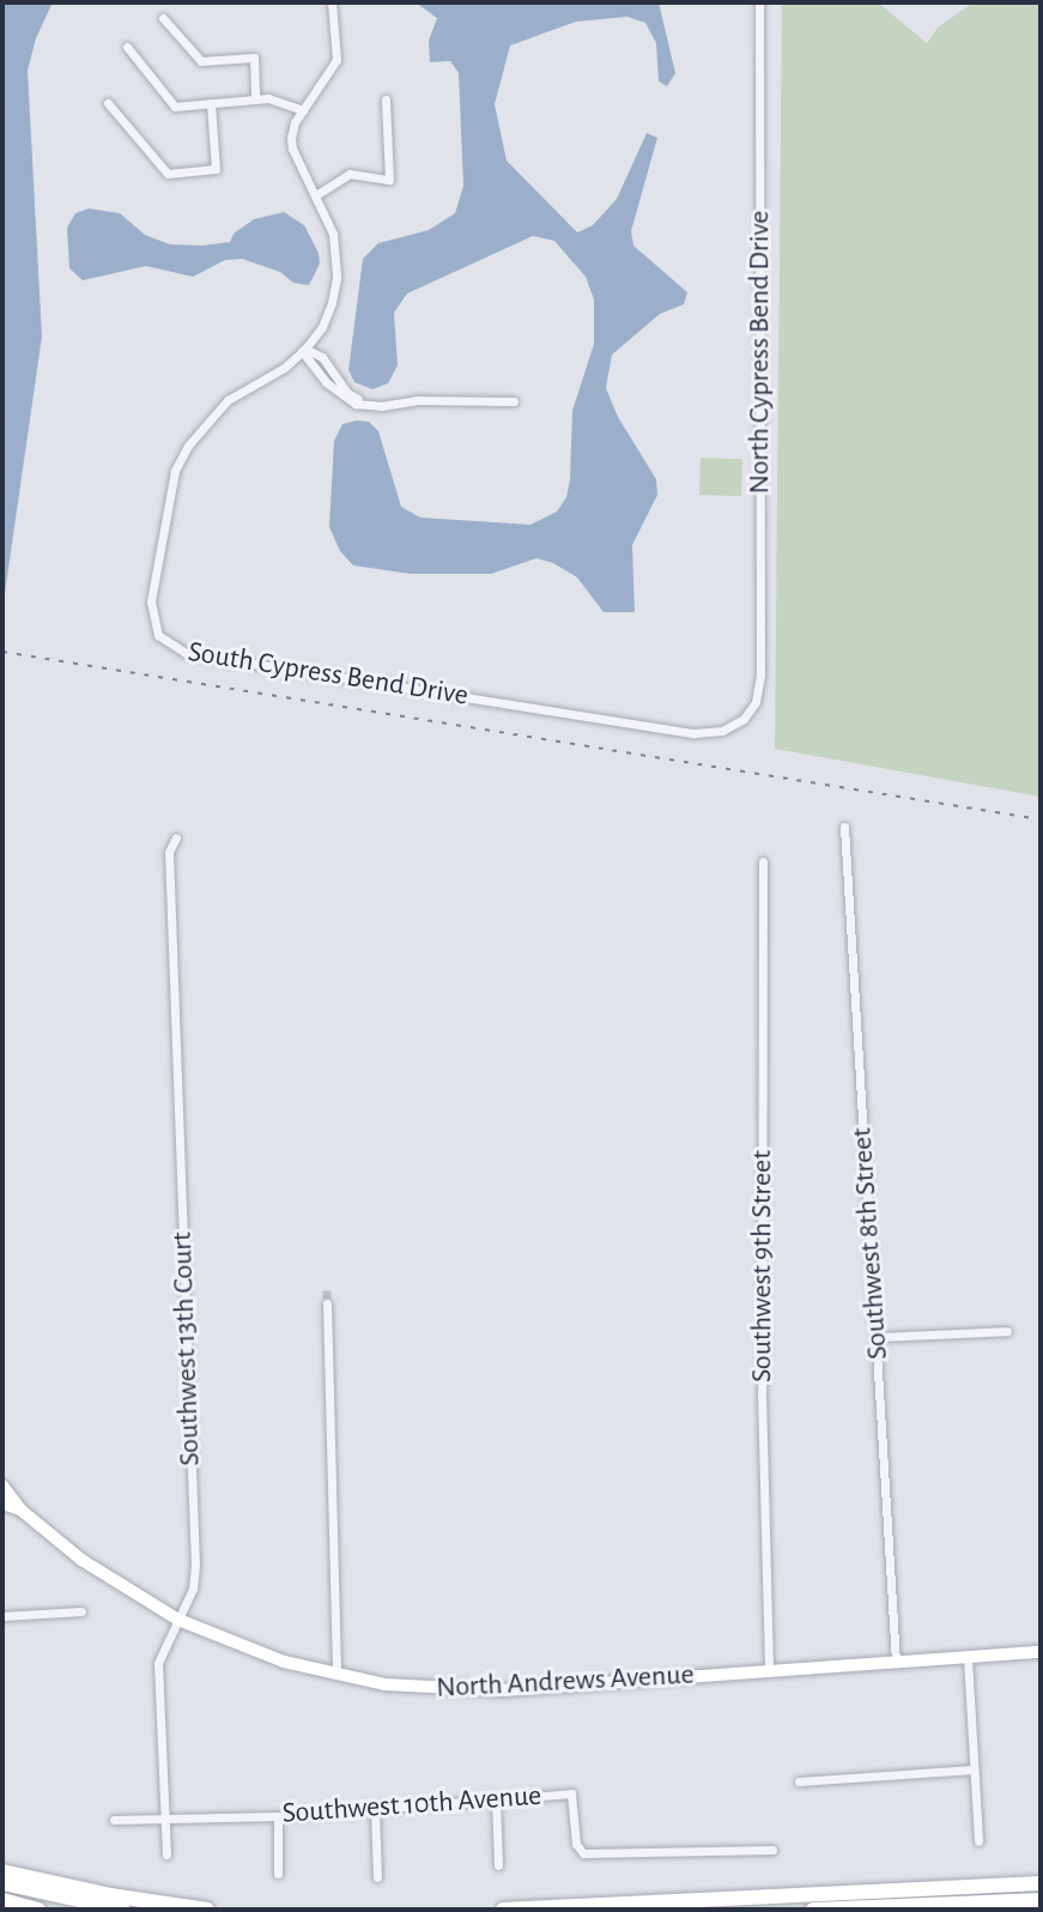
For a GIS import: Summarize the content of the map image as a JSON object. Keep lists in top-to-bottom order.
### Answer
{
  "streets": {
    "main road": ["North Andrews Avenue"],
    "street": [
      "North Cypress Bend Drive",
      "South Cypress Bend Drive",
      "Southwest 8th Street",
      "Southwest 9th Street",
      "Southwest 13th Court",
      "Southwest 10th Avenue"
    ]
  },
  "crossings": [
    ["North Cypress Bend Drive", "South Cypress Bend Drive"],
    ["Southwest 8th Street", "North Andrews Avenue"],
    ["Southwest 9th Street", "North Andrews Avenue"],
    ["Southwest 13th Court", "North Andrews Avenue"],
    ["Southwest 13th Court", "Southwest 10th Avenue"]
  ]
}
